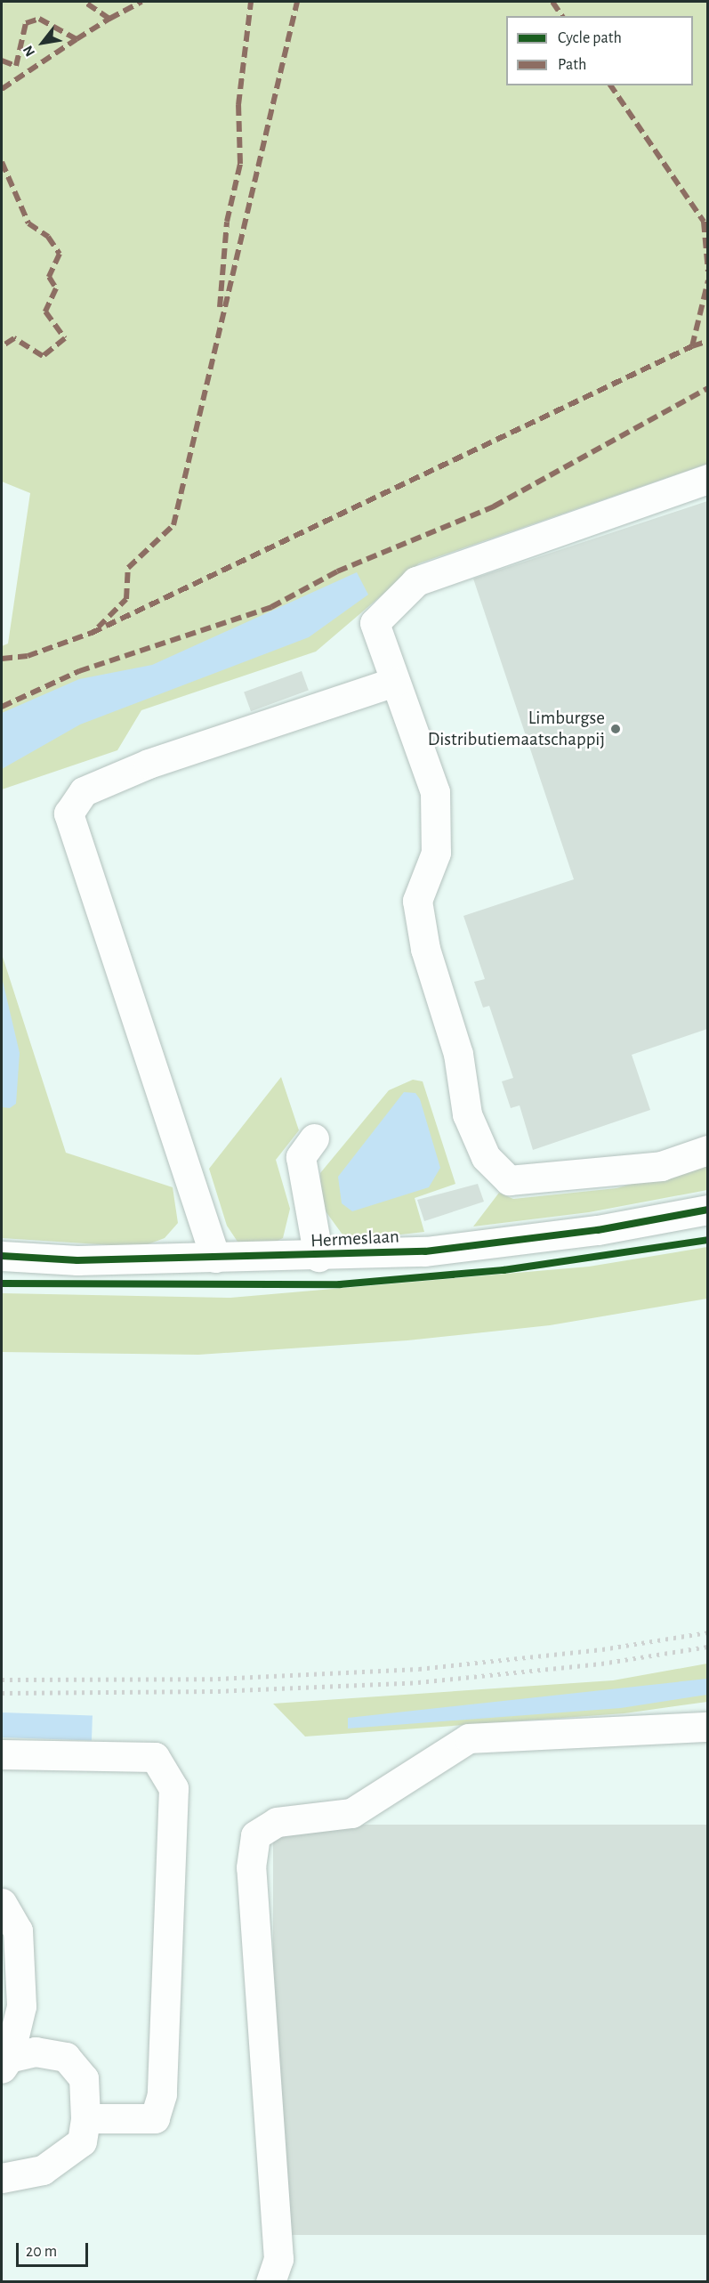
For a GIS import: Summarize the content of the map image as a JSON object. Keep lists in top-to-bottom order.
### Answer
{
  "streets": {
    "street": ["Hermeslaan"]
  },
  "places": ["Limburgse Distributiemaatschappij"],
  "legend": ["Cycle path", "Path"],
  "scale_bar": "20 m",
  "north": "bottom left"
}
